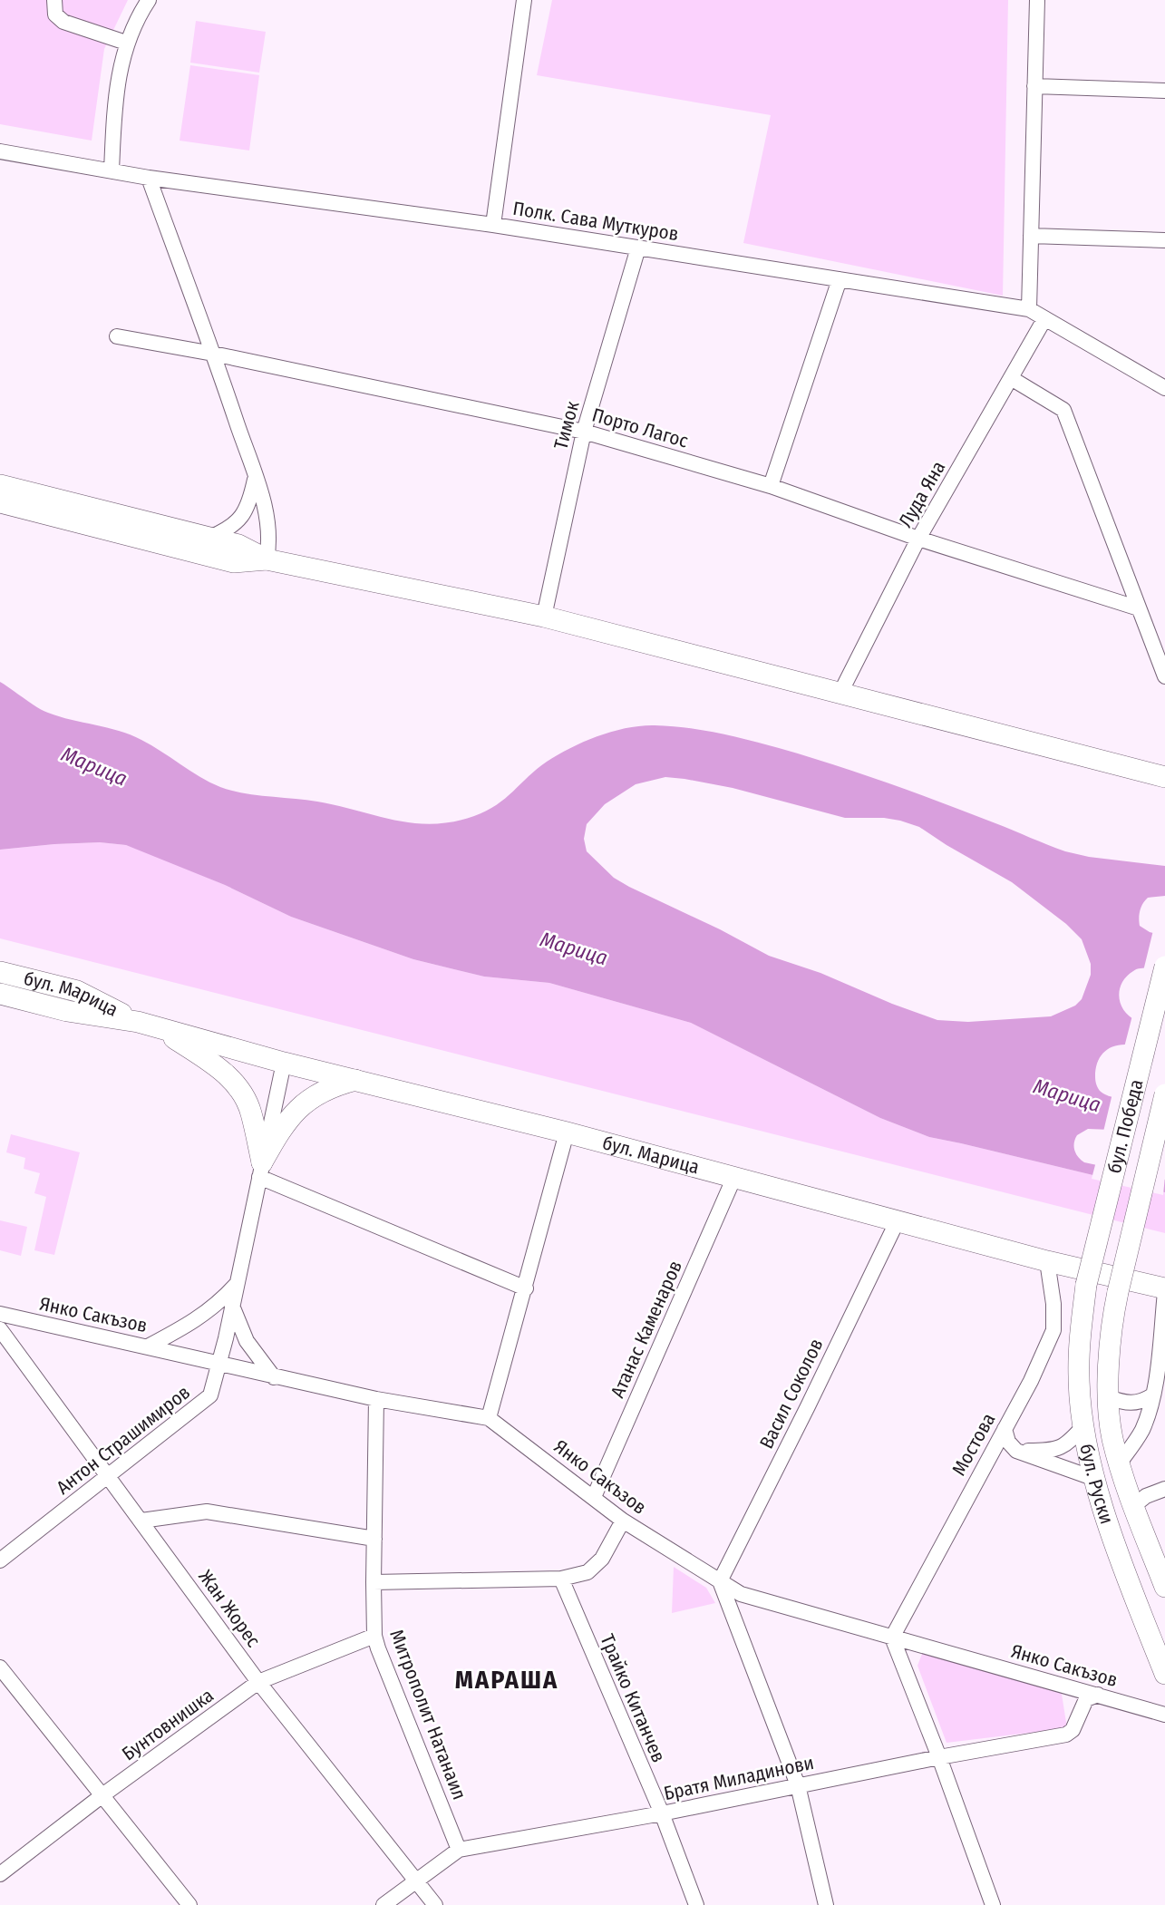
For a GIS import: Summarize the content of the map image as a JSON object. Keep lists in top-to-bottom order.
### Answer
{
  "streets": {
    "street": [
      "Полк. Сава Муткуров",
      "Тимок",
      "Порто Лагос",
      "Луда Яна",
      "бул. Марица",
      "бул. Победа",
      "Янко Сакъзов",
      "Атанас Каменаров",
      "Васил Соколов",
      "Антон Страшимиров",
      "Мостова",
      "бул. Руски",
      "Жан Жорес",
      "Трайко Китанчев",
      "Митрополит Натанаил",
      "Бунтовнишка",
      "Братя Миладинови"
    ]
  },
  "crossings": [
    ["Полк. Сава Муткуров", "Тимок"],
    ["Полк. Сава Муткуров", "Луда Яна"],
    ["Тимок", "Порто Лагос"],
    ["Порто Лагос", "Луда Яна"],
    ["бул. Марица", "Атанас Каменаров"],
    ["бул. Марица", "Васил Соколов"],
    ["бул. Марица", "Антон Страшимиров"],
    ["бул. Марица", "Мостова"],
    ["бул. Победа", "бул. Руски"],
    ["Янко Сакъзов", "Атанас Каменаров"],
    ["Янко Сакъзов", "Васил Соколов"],
    ["Янко Сакъзов", "Антон Страшимиров"],
    ["Янко Сакъзов", "Мостова"],
    ["Янко Сакъзов", "Митрополит Натанаил"],
    ["Янко Сакъзов", "Братя Миладинови"],
    ["Антон Страшимиров", "Жан Жорес"],
    ["Жан Жорес", "Бунтовнишка"],
    ["Жан Жорес", "Братя Миладинови"],
    ["Трайко Китанчев", "Братя Миладинови"],
    ["Митрополит Натанаил", "Бунтовнишка"],
    ["Митрополит Натанаил", "Братя Миладинови"]
  ],
  "districts": ["МАРАША"],
  "water": ["Марица"]
}
